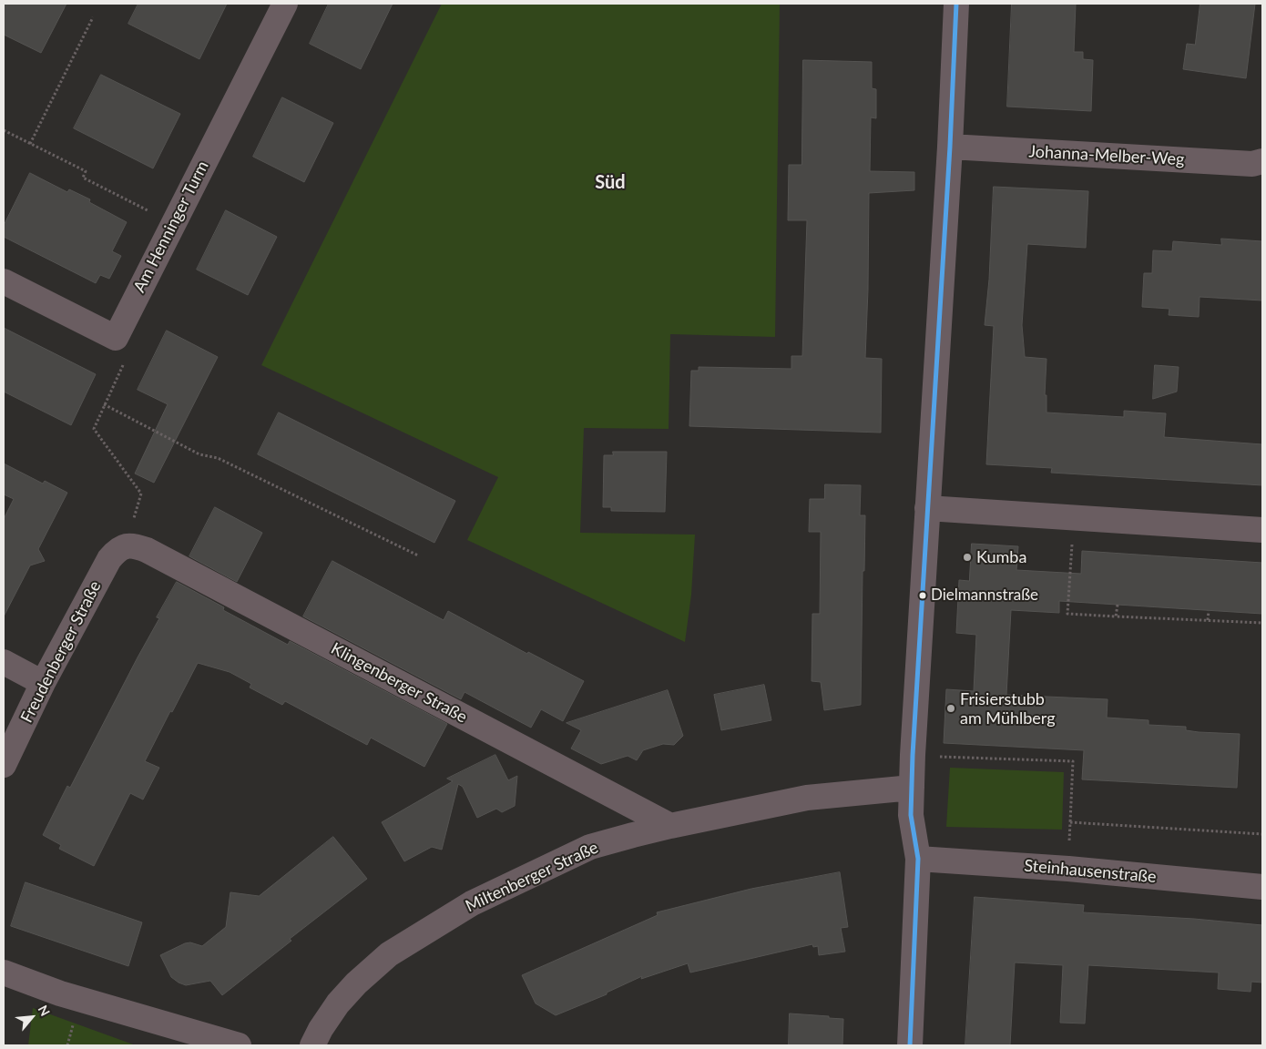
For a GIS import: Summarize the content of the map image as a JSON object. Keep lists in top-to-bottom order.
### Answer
{
  "streets": {
    "street": [
      "Johanna-Melber-Weg",
      "Am Henninger Turm",
      "Freudenberger Straße",
      "Klingenberger Straße",
      "Steinhausenstraße",
      "Miltenberger Straße"
    ]
  },
  "crossings": [
    ["Freudenberger Straße", "Klingenberger Straße"],
    ["Klingenberger Straße", "Miltenberger Straße"]
  ],
  "districts": ["Süd"],
  "places": ["Kumba", "Dielmannstraße", "Frisierstubb am Mühlberg"],
  "north": "top right"
}
